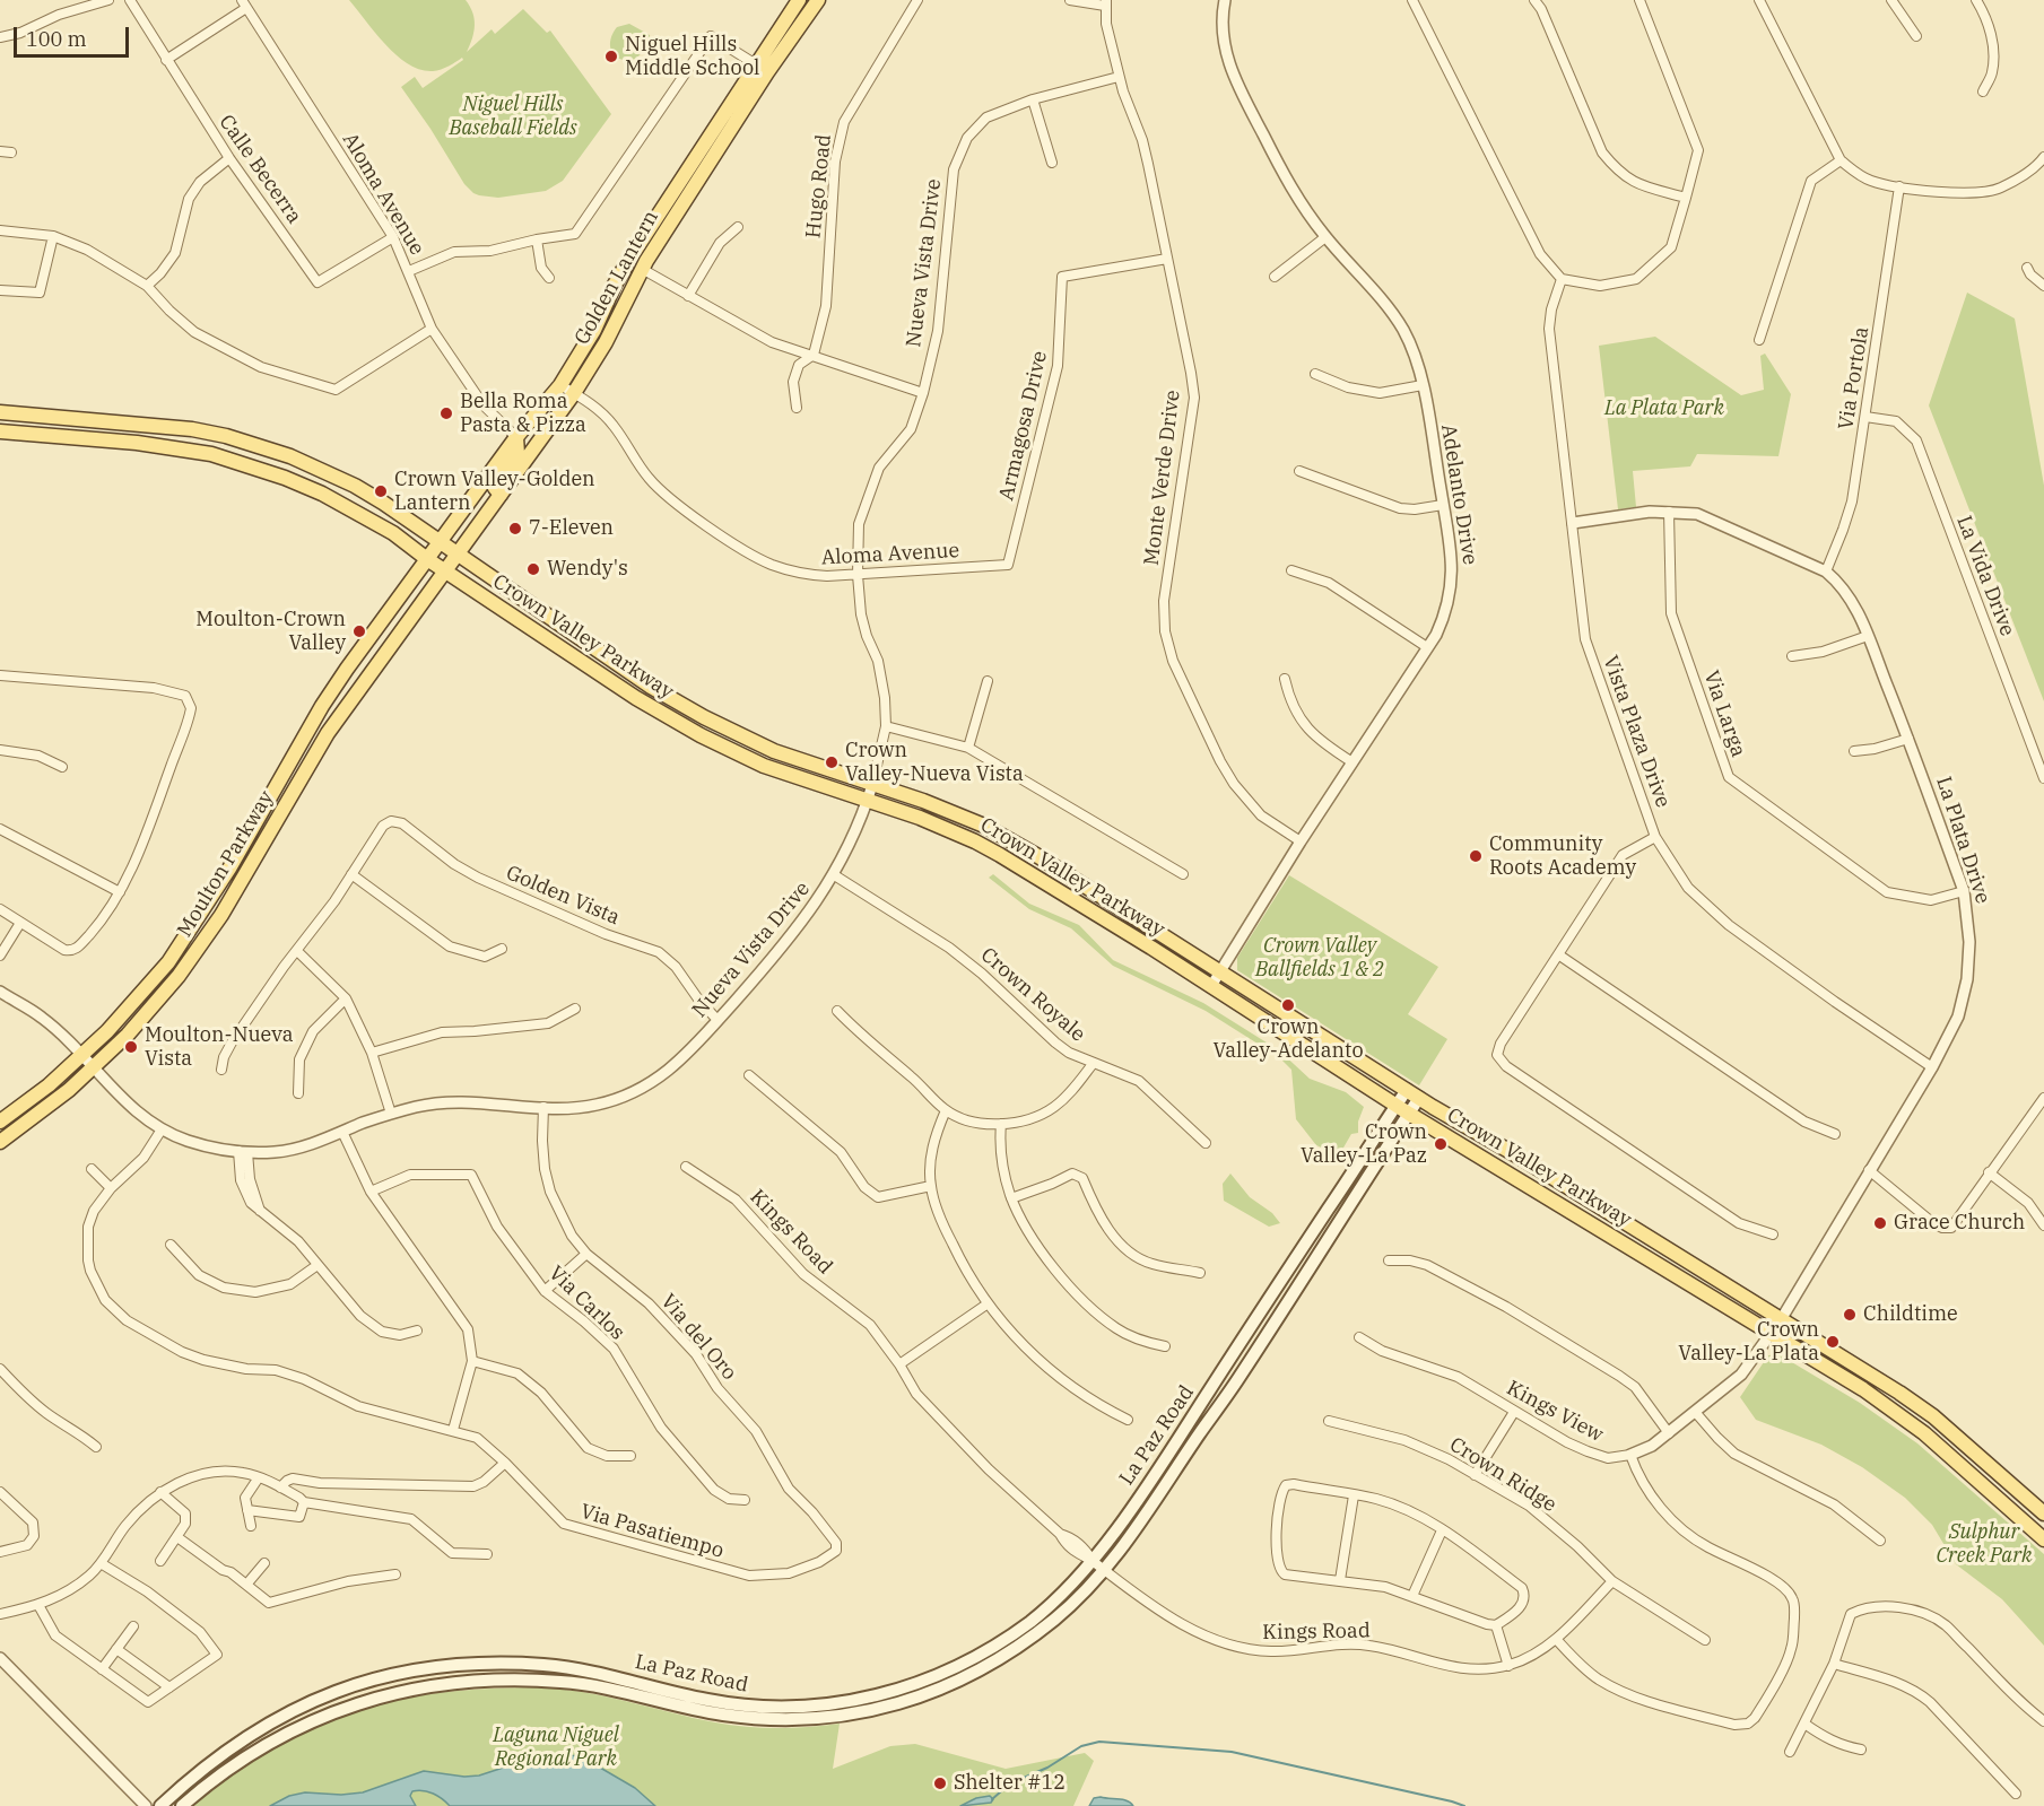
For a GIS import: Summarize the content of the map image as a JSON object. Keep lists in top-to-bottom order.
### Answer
{
  "streets": {
    "main road": [
      "Golden Lantern",
      "Crown Valley Parkway",
      "Moulton Parkway",
      "La Paz Road"
    ],
    "street": [
      "Calle Becerra",
      "Hugo Road",
      "Aloma Avenue",
      "Nueva Vista Drive",
      "Via Portola",
      "Armagosa Drive",
      "Monte Verde Drive",
      "Adelanto Drive",
      "La Vida Drive",
      "Via Larga",
      "Vista Plaza Drive",
      "La Plata Drive",
      "Golden Vista",
      "Crown Royale",
      "Kings Road",
      "Via Carlos",
      "Via del Oro",
      "Kings View",
      "Crown Ridge",
      "Via Pasatiempo"
    ]
  },
  "crossings": [
    ["Calle Becerra", "Aloma Avenue"],
    ["Aloma Avenue", "Nueva Vista Drive"],
    ["Aloma Avenue", "Golden Lantern"],
    ["Aloma Avenue", "Armagosa Drive"],
    ["Nueva Vista Drive", "Monte Verde Drive"],
    ["Nueva Vista Drive", "Crown Valley Parkway"],
    ["Nueva Vista Drive", "Moulton Parkway"],
    ["Nueva Vista Drive", "Golden Vista"],
    ["Nueva Vista Drive", "Crown Royale"],
    ["Nueva Vista Drive", "Via del Oro"],
    ["Nueva Vista Drive", "Via Pasatiempo"],
    ["Golden Lantern", "Crown Valley Parkway"],
    ["Golden Lantern", "Moulton Parkway"],
    ["Via Portola", "La Vida Drive"],
    ["Via Portola", "La Plata Drive"],
    ["Armagosa Drive", "Monte Verde Drive"],
    ["Monte Verde Drive", "Adelanto Drive"],
    ["Adelanto Drive", "Crown Valley Parkway"],
    ["Crown Valley Parkway", "La Plata Drive"],
    ["Crown Valley Parkway", "Moulton Parkway"],
    ["Crown Valley Parkway", "La Paz Road"],
    ["Via Larga", "La Plata Drive"],
    ["Vista Plaza Drive", "La Plata Drive"],
    ["La Plata Drive", "Kings View"],
    ["Kings Road", "La Paz Road"],
    ["Kings Road", "Crown Ridge"],
    ["Via del Oro", "Via Pasatiempo"]
  ],
  "parks": [
    "Niguel Hills Baseball Fields",
    "La Plata Park",
    "Crown Valley Ballfields 1 & 2",
    "Sulphur Creek Park",
    "Laguna Niguel Regional Park"
  ],
  "places": [
    "Niguel Hills Middle School",
    "Bella Roma Pasta & Pizza",
    "Crown Valley-Golden Lantern",
    "7-Eleven",
    "Wendy's",
    "Moulton-Crown Valley",
    "Crown Valley-Nueva Vista",
    "Community Roots Academy",
    "Crown Valley-Adelanto",
    "Moulton-Nueva Vista",
    "Crown Valley-La Paz",
    "Grace Church",
    "Childtime",
    "Crown Valley-La Plata",
    "Shelter #12"
  ],
  "scale_bar": "100 m"
}
